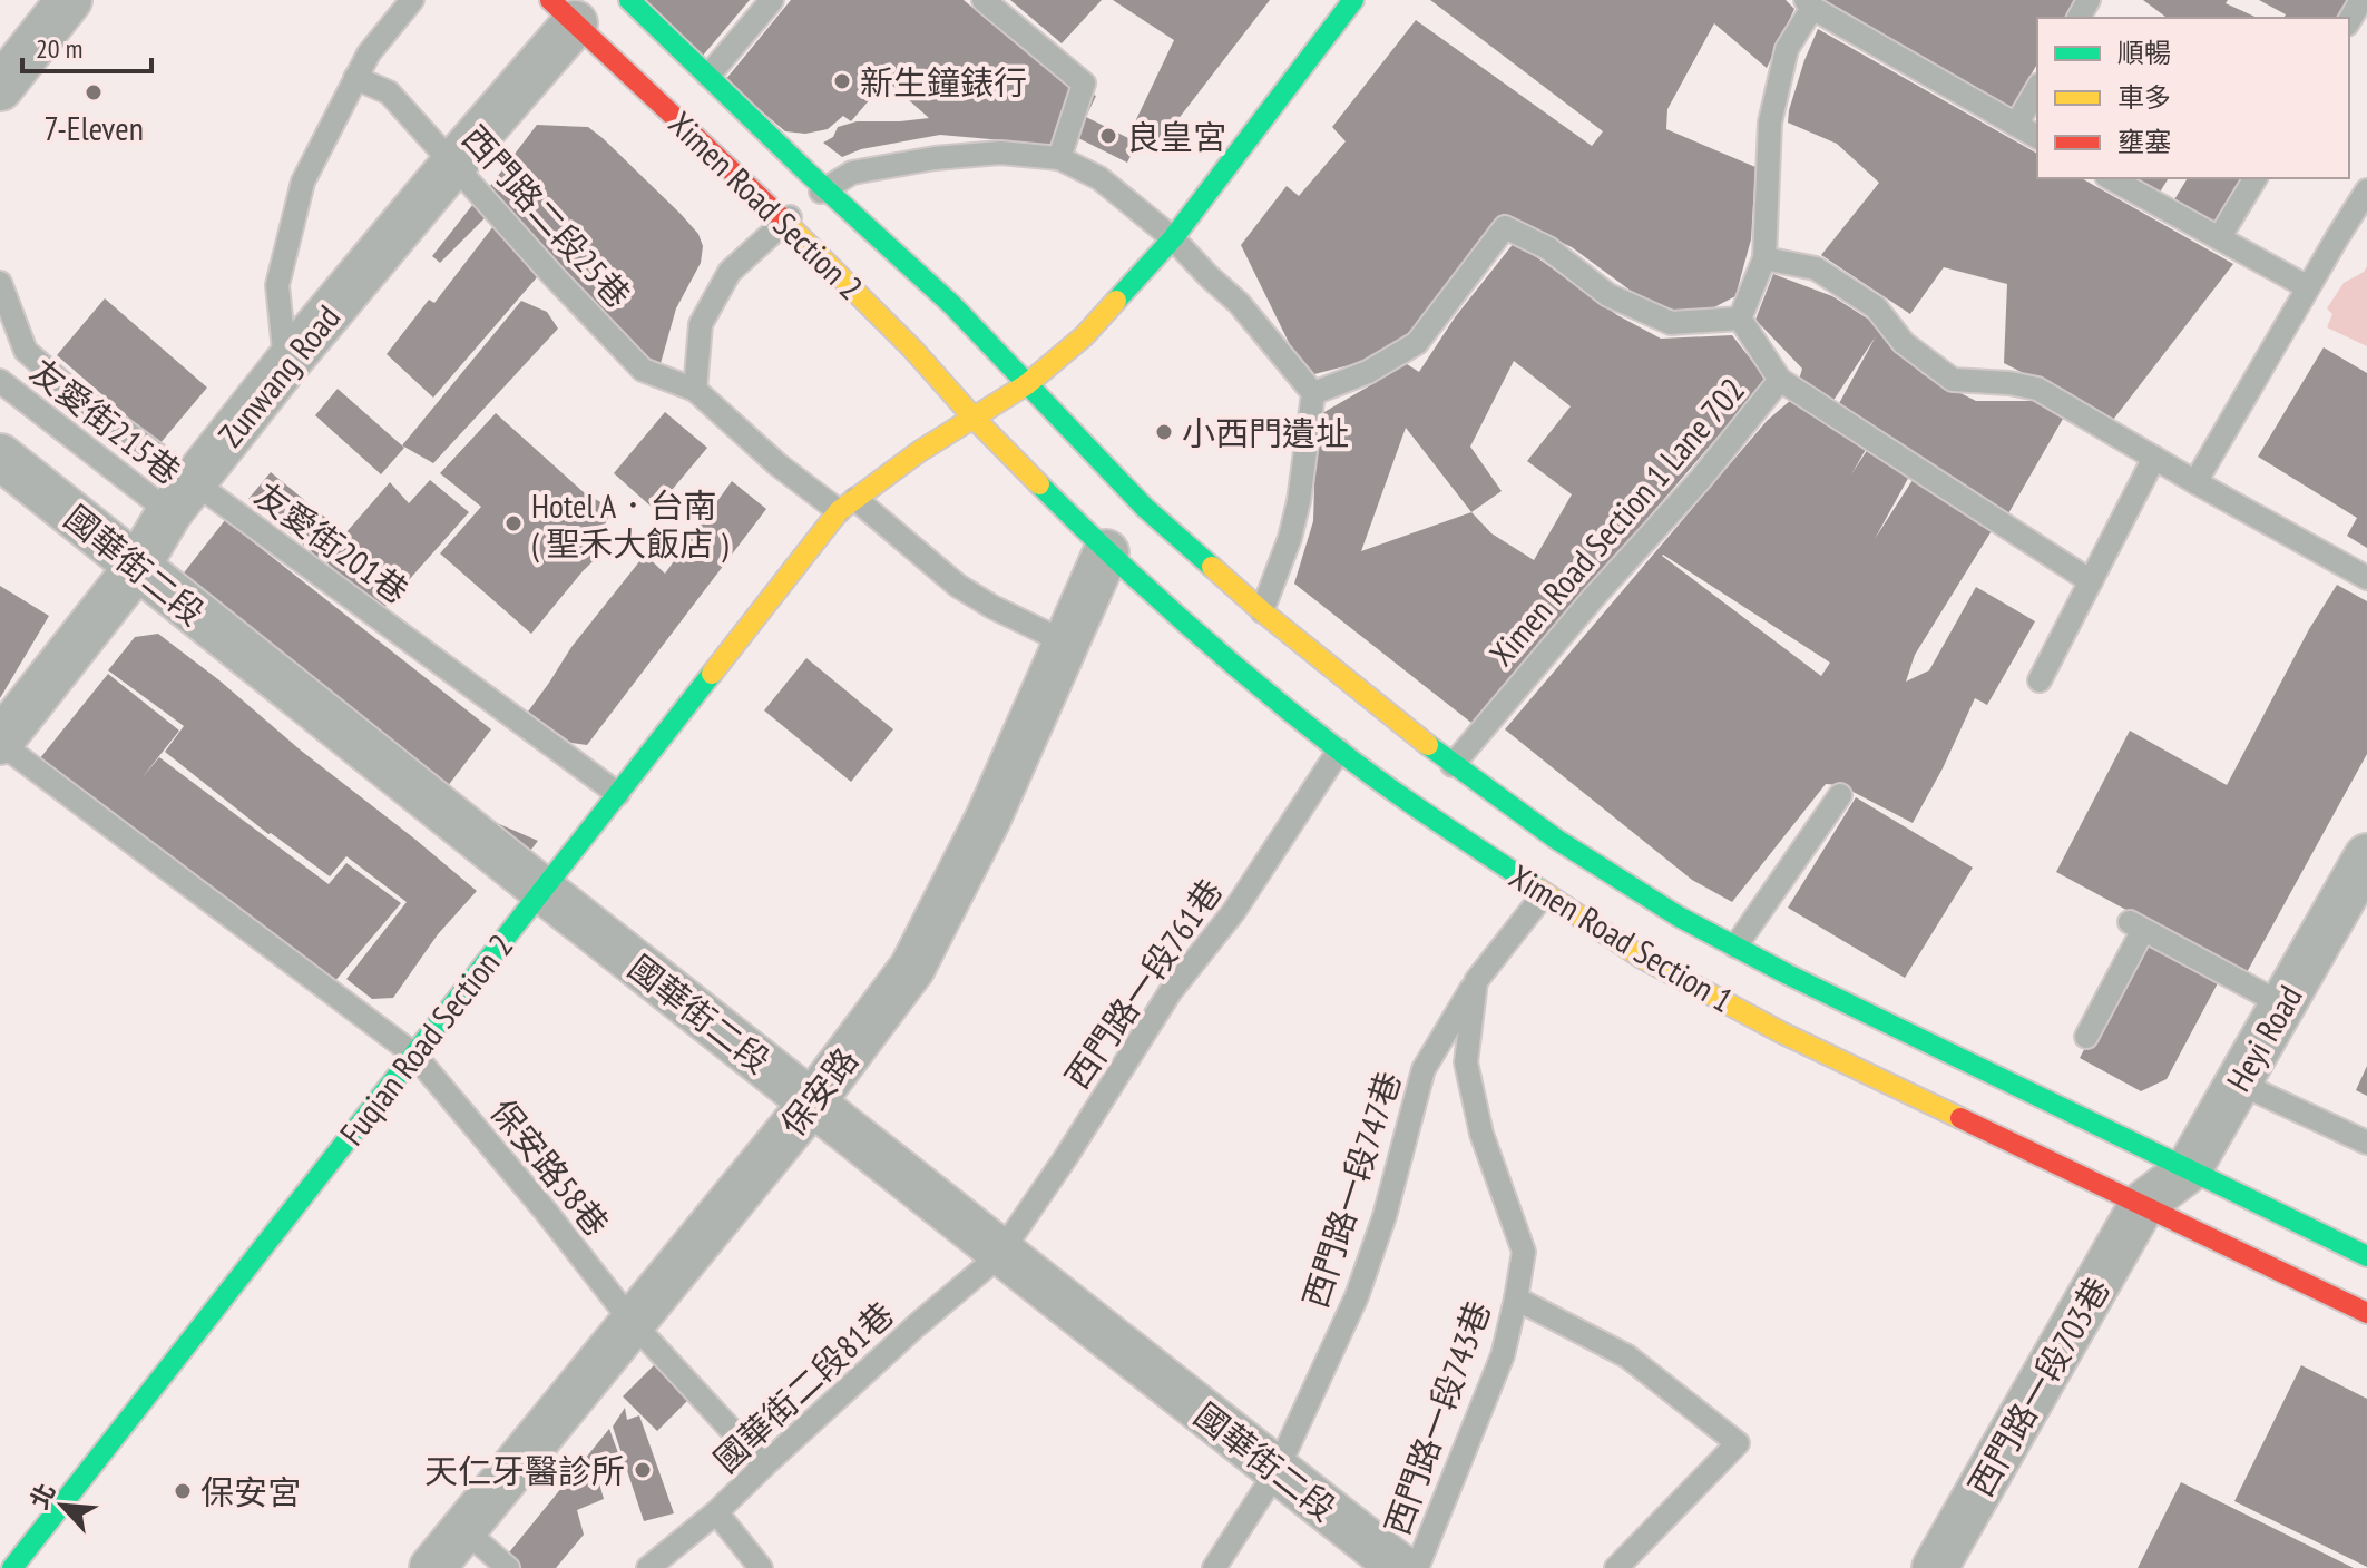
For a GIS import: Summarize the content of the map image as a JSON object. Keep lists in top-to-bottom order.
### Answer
{
  "streets": {
    "street": [
      "Ximen Road Section 2",
      "Zunwang Road",
      "國華街二段",
      "Ximen Road Section 1",
      "Heyi Road",
      "Fuqian Road Section 2",
      "保安路",
      "西門路一段703巷"
    ],
    "lane": [
      "西門路二段25巷",
      "友愛街215巷",
      "Ximen Road Section 1 Lane 702",
      "友愛街201巷",
      "西門路一段761巷",
      "保安路58巷",
      "西門路一段747巷",
      "國華街二段81巷",
      "西門路一段743巷"
    ]
  },
  "crossings": [
    ["Ximen Road Section 2", "Zunwang Road"],
    ["Ximen Road Section 2", "Ximen Road Section 1"],
    ["Ximen Road Section 2", "Fuqian Road Section 2"],
    ["西門路二段25巷", "Zunwang Road"],
    ["Zunwang Road", "友愛街215巷"],
    ["Zunwang Road", "友愛街201巷"],
    ["Zunwang Road", "國華街二段"],
    ["Zunwang Road", "保安路58巷"],
    ["友愛街215巷", "友愛街201巷"],
    ["Ximen Road Section 1 Lane 702", "Ximen Road Section 1"],
    ["友愛街201巷", "Fuqian Road Section 2"],
    ["國華街二段", "西門路一段761巷"],
    ["國華街二段", "Fuqian Road Section 2"],
    ["國華街二段", "保安路"],
    ["國華街二段", "西門路一段747巷"],
    ["國華街二段", "國華街二段81巷"],
    ["Ximen Road Section 1", "西門路一段761巷"],
    ["Ximen Road Section 1", "Heyi Road"],
    ["Ximen Road Section 1", "Fuqian Road Section 2"],
    ["Ximen Road Section 1", "保安路"],
    ["Ximen Road Section 1", "西門路一段703巷"],
    ["西門路一段761巷", "國華街二段81巷"],
    ["Heyi Road", "西門路一段703巷"],
    ["Fuqian Road Section 2", "保安路58巷"],
    ["保安路", "保安路58巷"],
    ["保安路58巷", "國華街二段81巷"],
    ["西門路一段747巷", "西門路一段743巷"]
  ],
  "places": [
    "新生鐘錶行",
    "7-Eleven",
    "良皇宮",
    "小西門遺址",
    "Hotel A．台南 ( 聖禾大飯店 )",
    "天仁牙醫診所",
    "保安宮"
  ],
  "legend": ["順暢", "車多", "壅塞"],
  "scale_bar": "20 m",
  "north": "top left"
}
